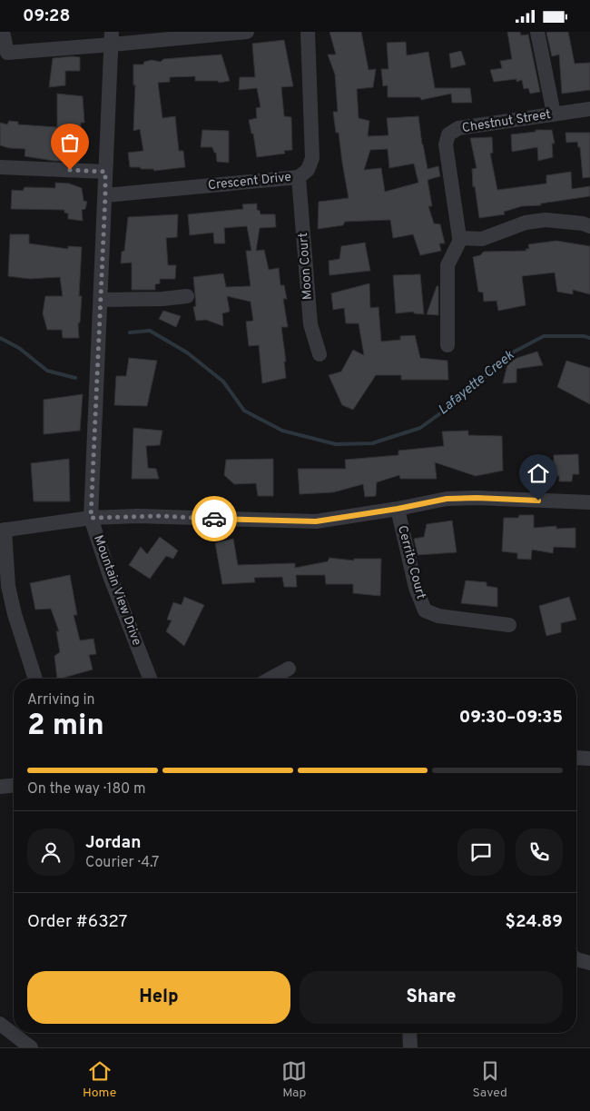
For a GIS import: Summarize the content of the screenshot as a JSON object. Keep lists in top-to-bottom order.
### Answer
{
  "streets": {
    "street": [
      "Chestnut Street",
      "Crescent Drive",
      "Moon Court",
      "Cerrito Court",
      "Mountain View Drive"
    ]
  },
  "crossings": [
    ["Crescent Drive", "Moon Court"],
    ["Crescent Drive", "Mountain View Drive"]
  ],
  "water": ["Lafayette Creek"],
  "page": {
    "status": "09:28",
    "heading": ["2 min", "Arriving in", "09:30–09:35"],
    "panel": [
      "Jordan",
      "Courier · 4.7",
      "Order #6327",
      "$24.89"
    ],
    "bar": "On the way · 180 m",
    "buttons": ["Help", "Share"],
    "tabs": ["Home", "Map", "Saved"]
  }
}
